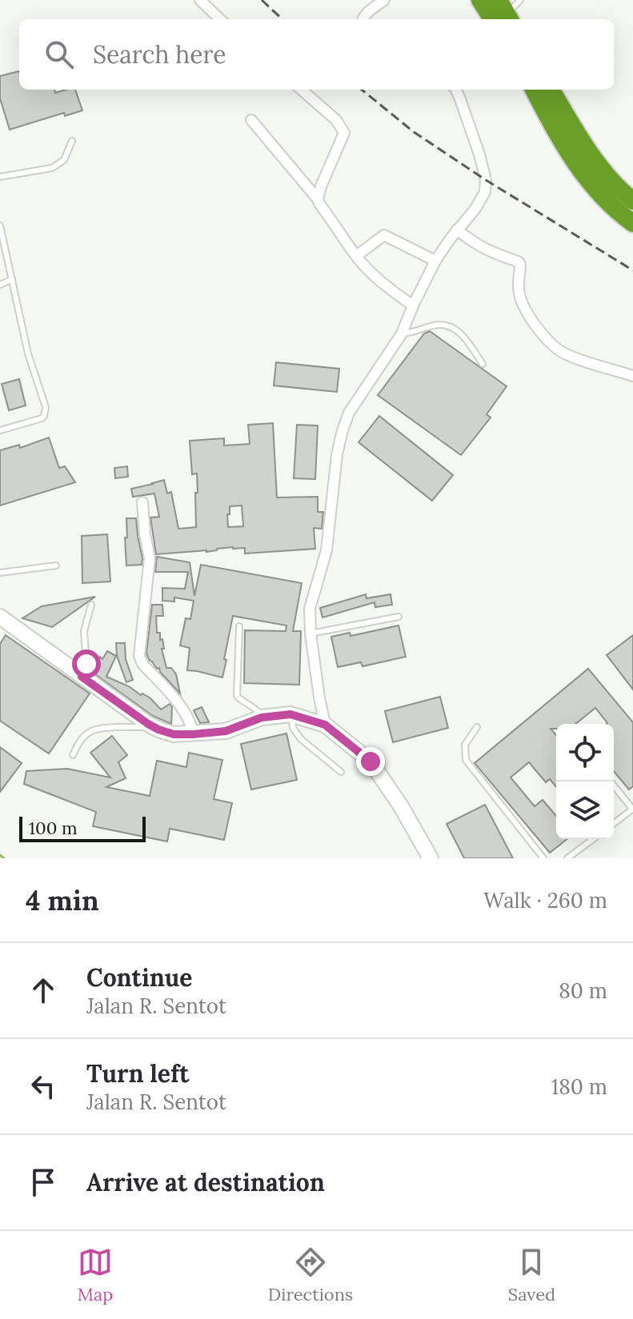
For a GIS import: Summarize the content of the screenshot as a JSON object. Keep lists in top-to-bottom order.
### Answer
{
  "scale_bar": "100 m",
  "page": {
    "search": "Search here",
    "scale": "100 m",
    "heading": ["4 min", "Walk · 260 m"],
    "list": [
      ["Continue", "Jalan R. Sentot", "80 m"],
      ["Turn left", "Jalan R. Sentot", "180 m"],
      "Arrive at destination"
    ],
    "nav": ["Map", "Directions", "Saved"]
  }
}
